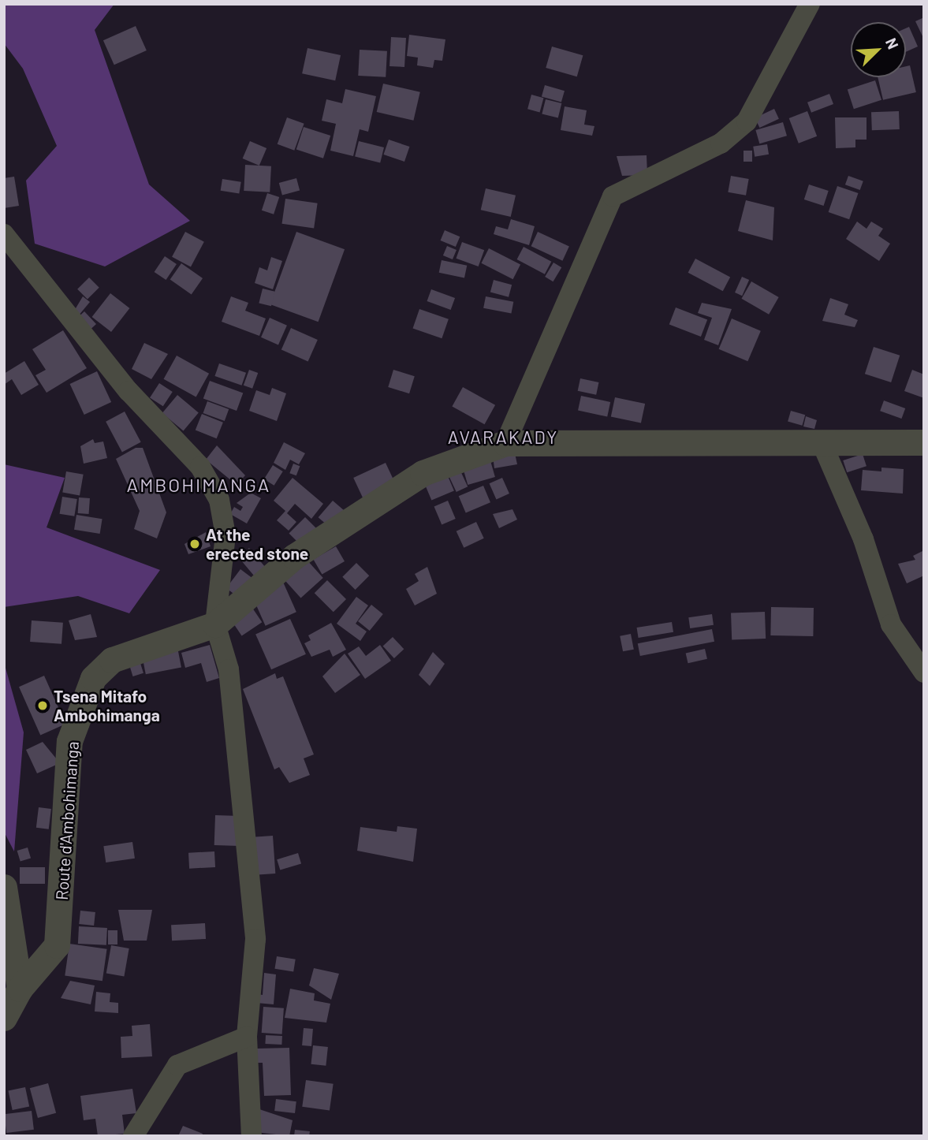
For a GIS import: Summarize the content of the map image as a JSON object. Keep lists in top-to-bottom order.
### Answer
{
  "streets": {
    "street": ["Route d'Ambohimanga"]
  },
  "districts": ["AVARAKADY", "AMBOHIMANGA"],
  "places": ["At the erected stone", "Tsena Mitafo Ambohimanga"],
  "north": "top right"
}
